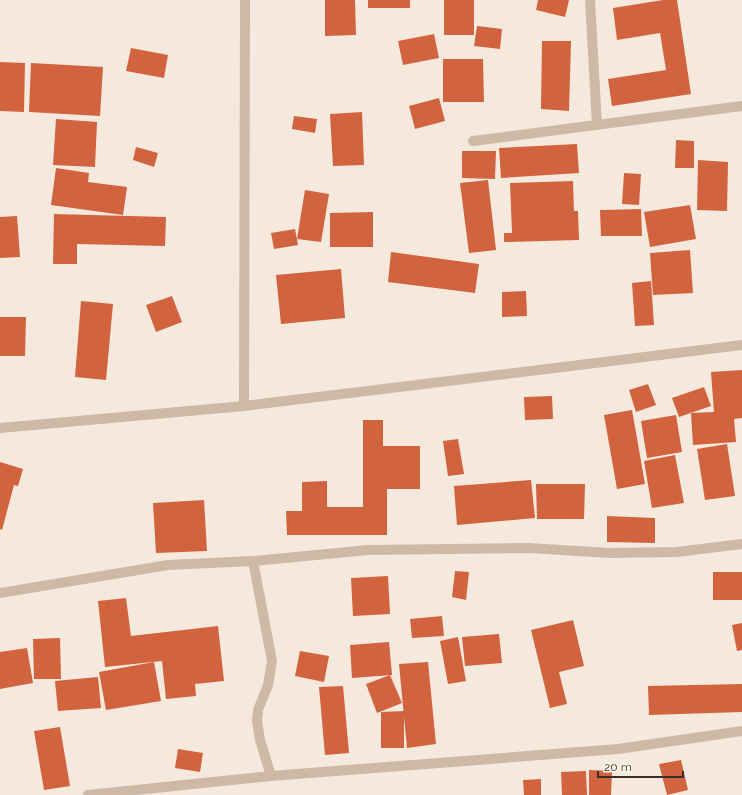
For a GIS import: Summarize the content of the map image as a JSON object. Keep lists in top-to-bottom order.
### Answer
{
  "scale_bar": "20 m"
}
